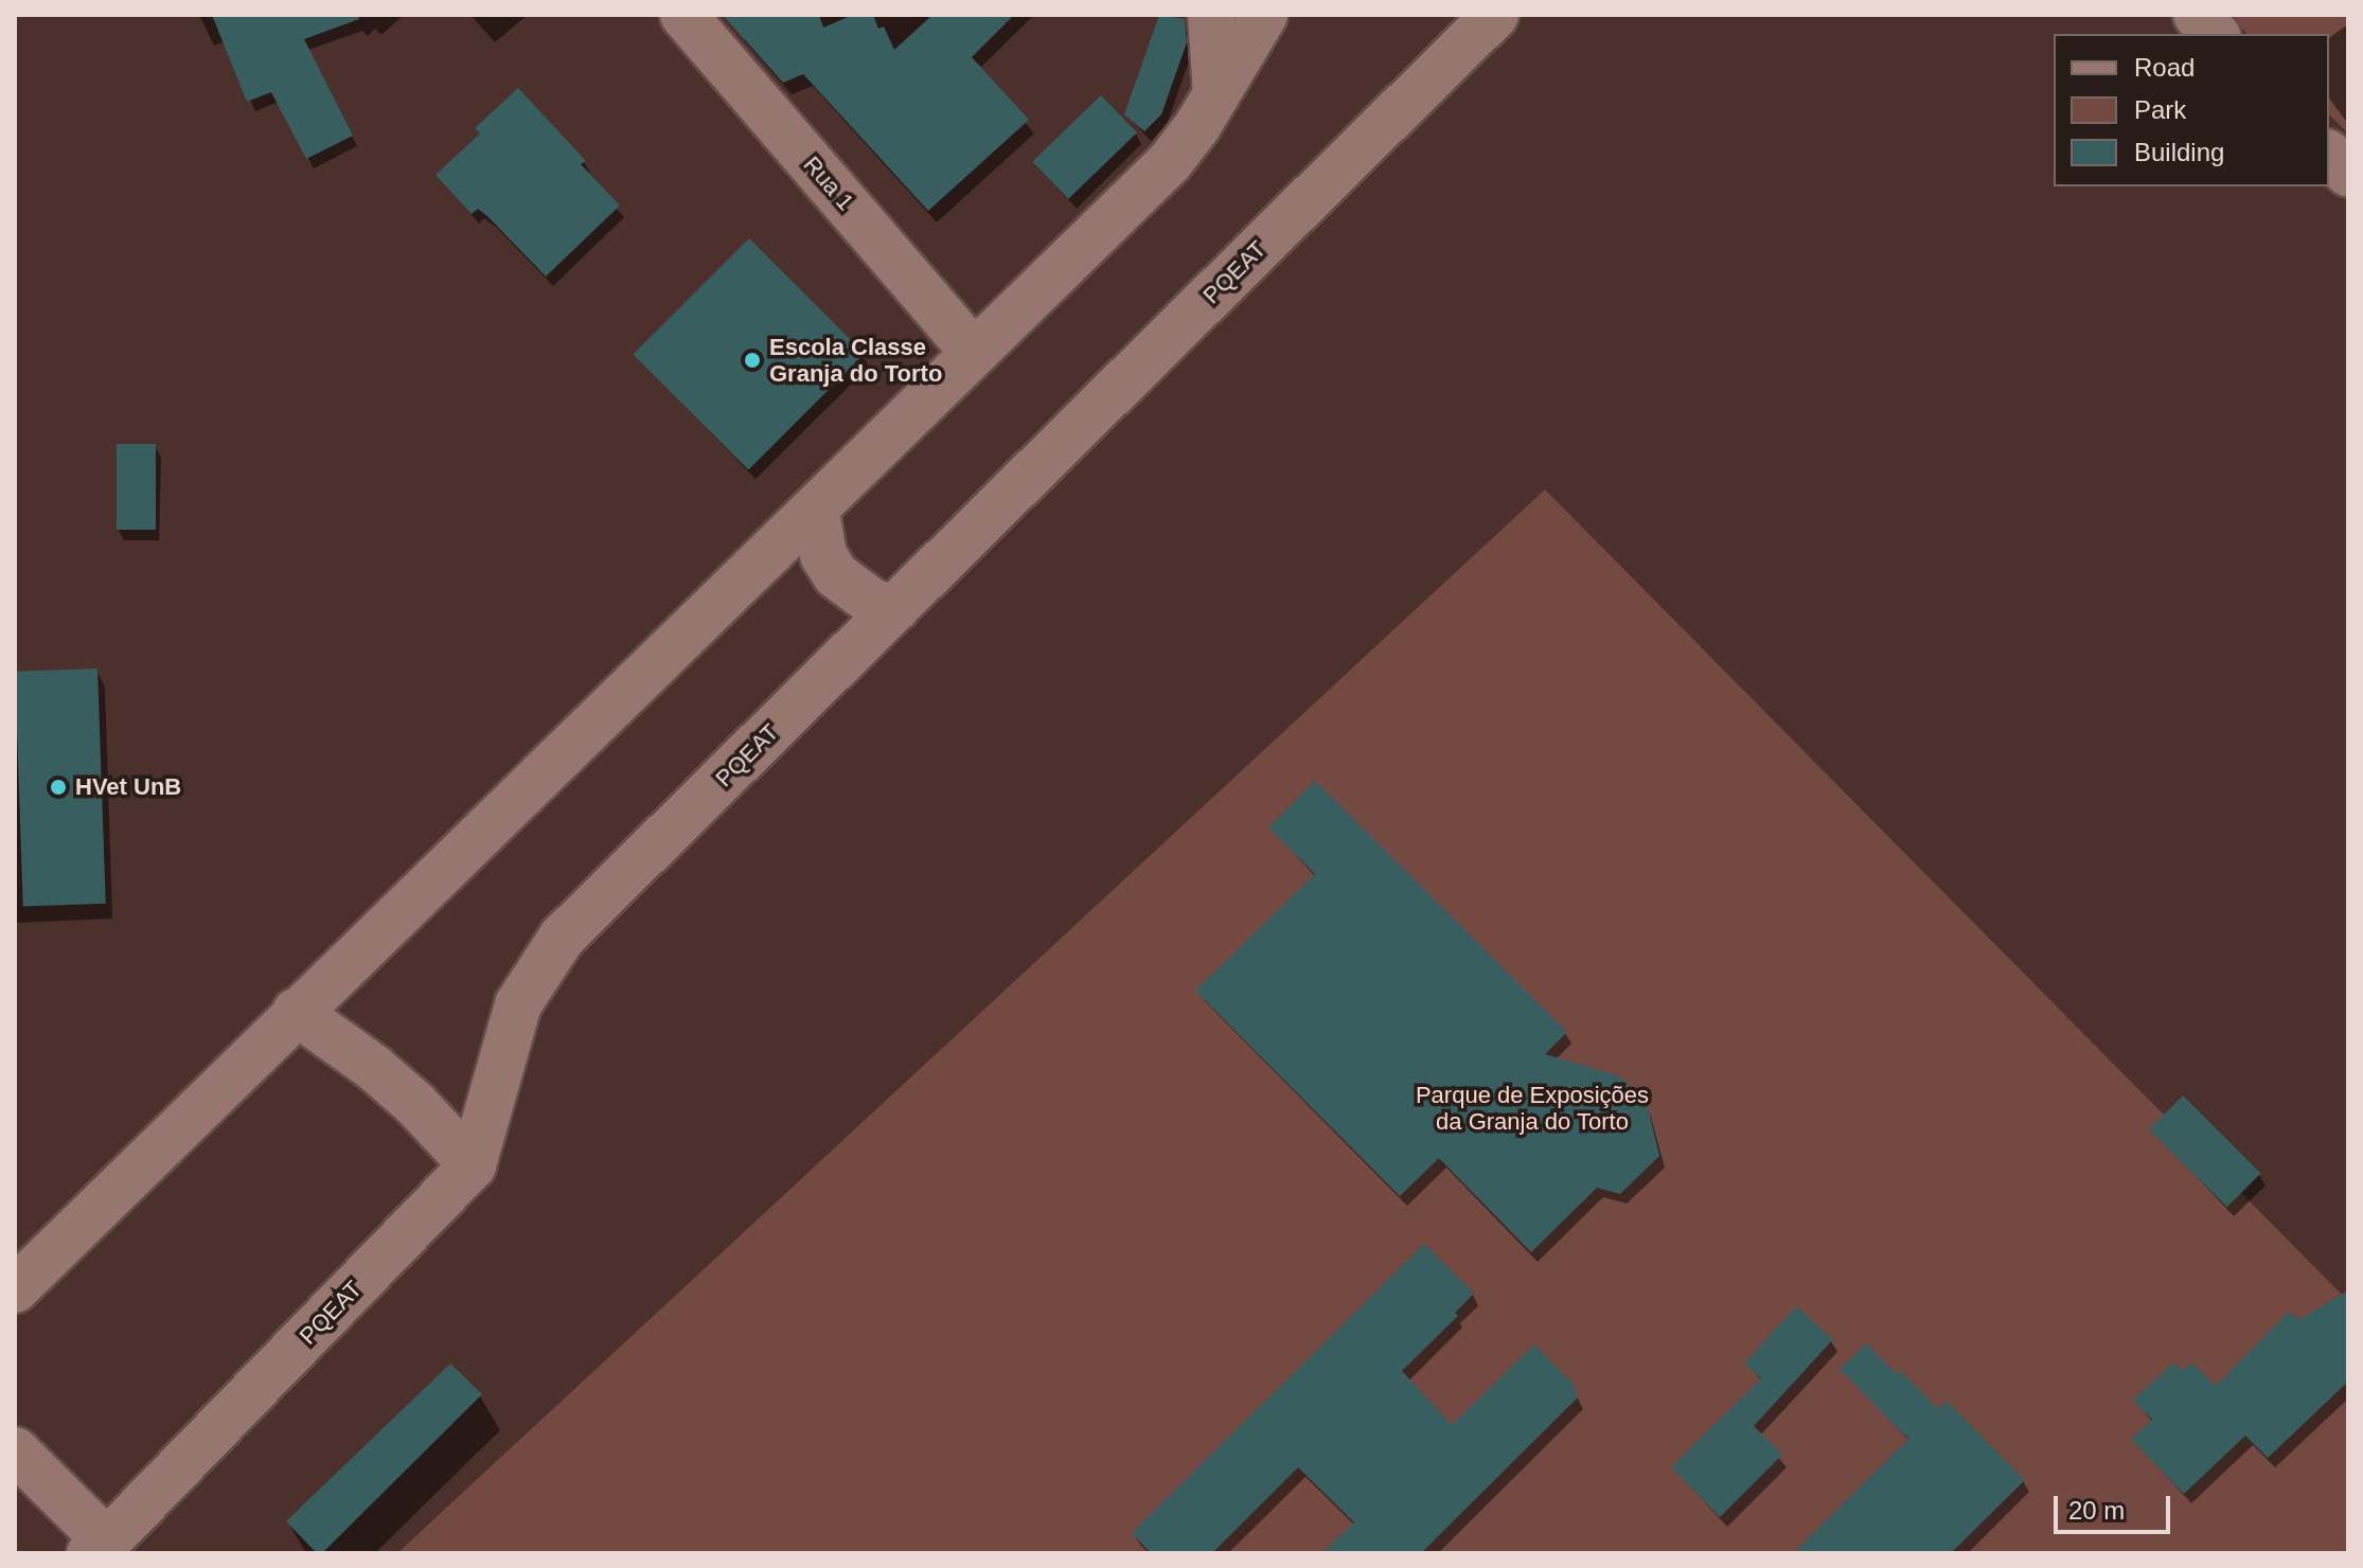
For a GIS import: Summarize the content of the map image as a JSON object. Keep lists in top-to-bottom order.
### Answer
{
  "streets": {
    "street": ["Rua 1", "PQEAT"]
  },
  "parks": ["Parque de Exposições da Granja do Torto"],
  "places": ["Escola Classe Granja do Torto", "HVet UnB"],
  "legend": ["Road", "Park", "Building"],
  "scale_bar": "20 m"
}
